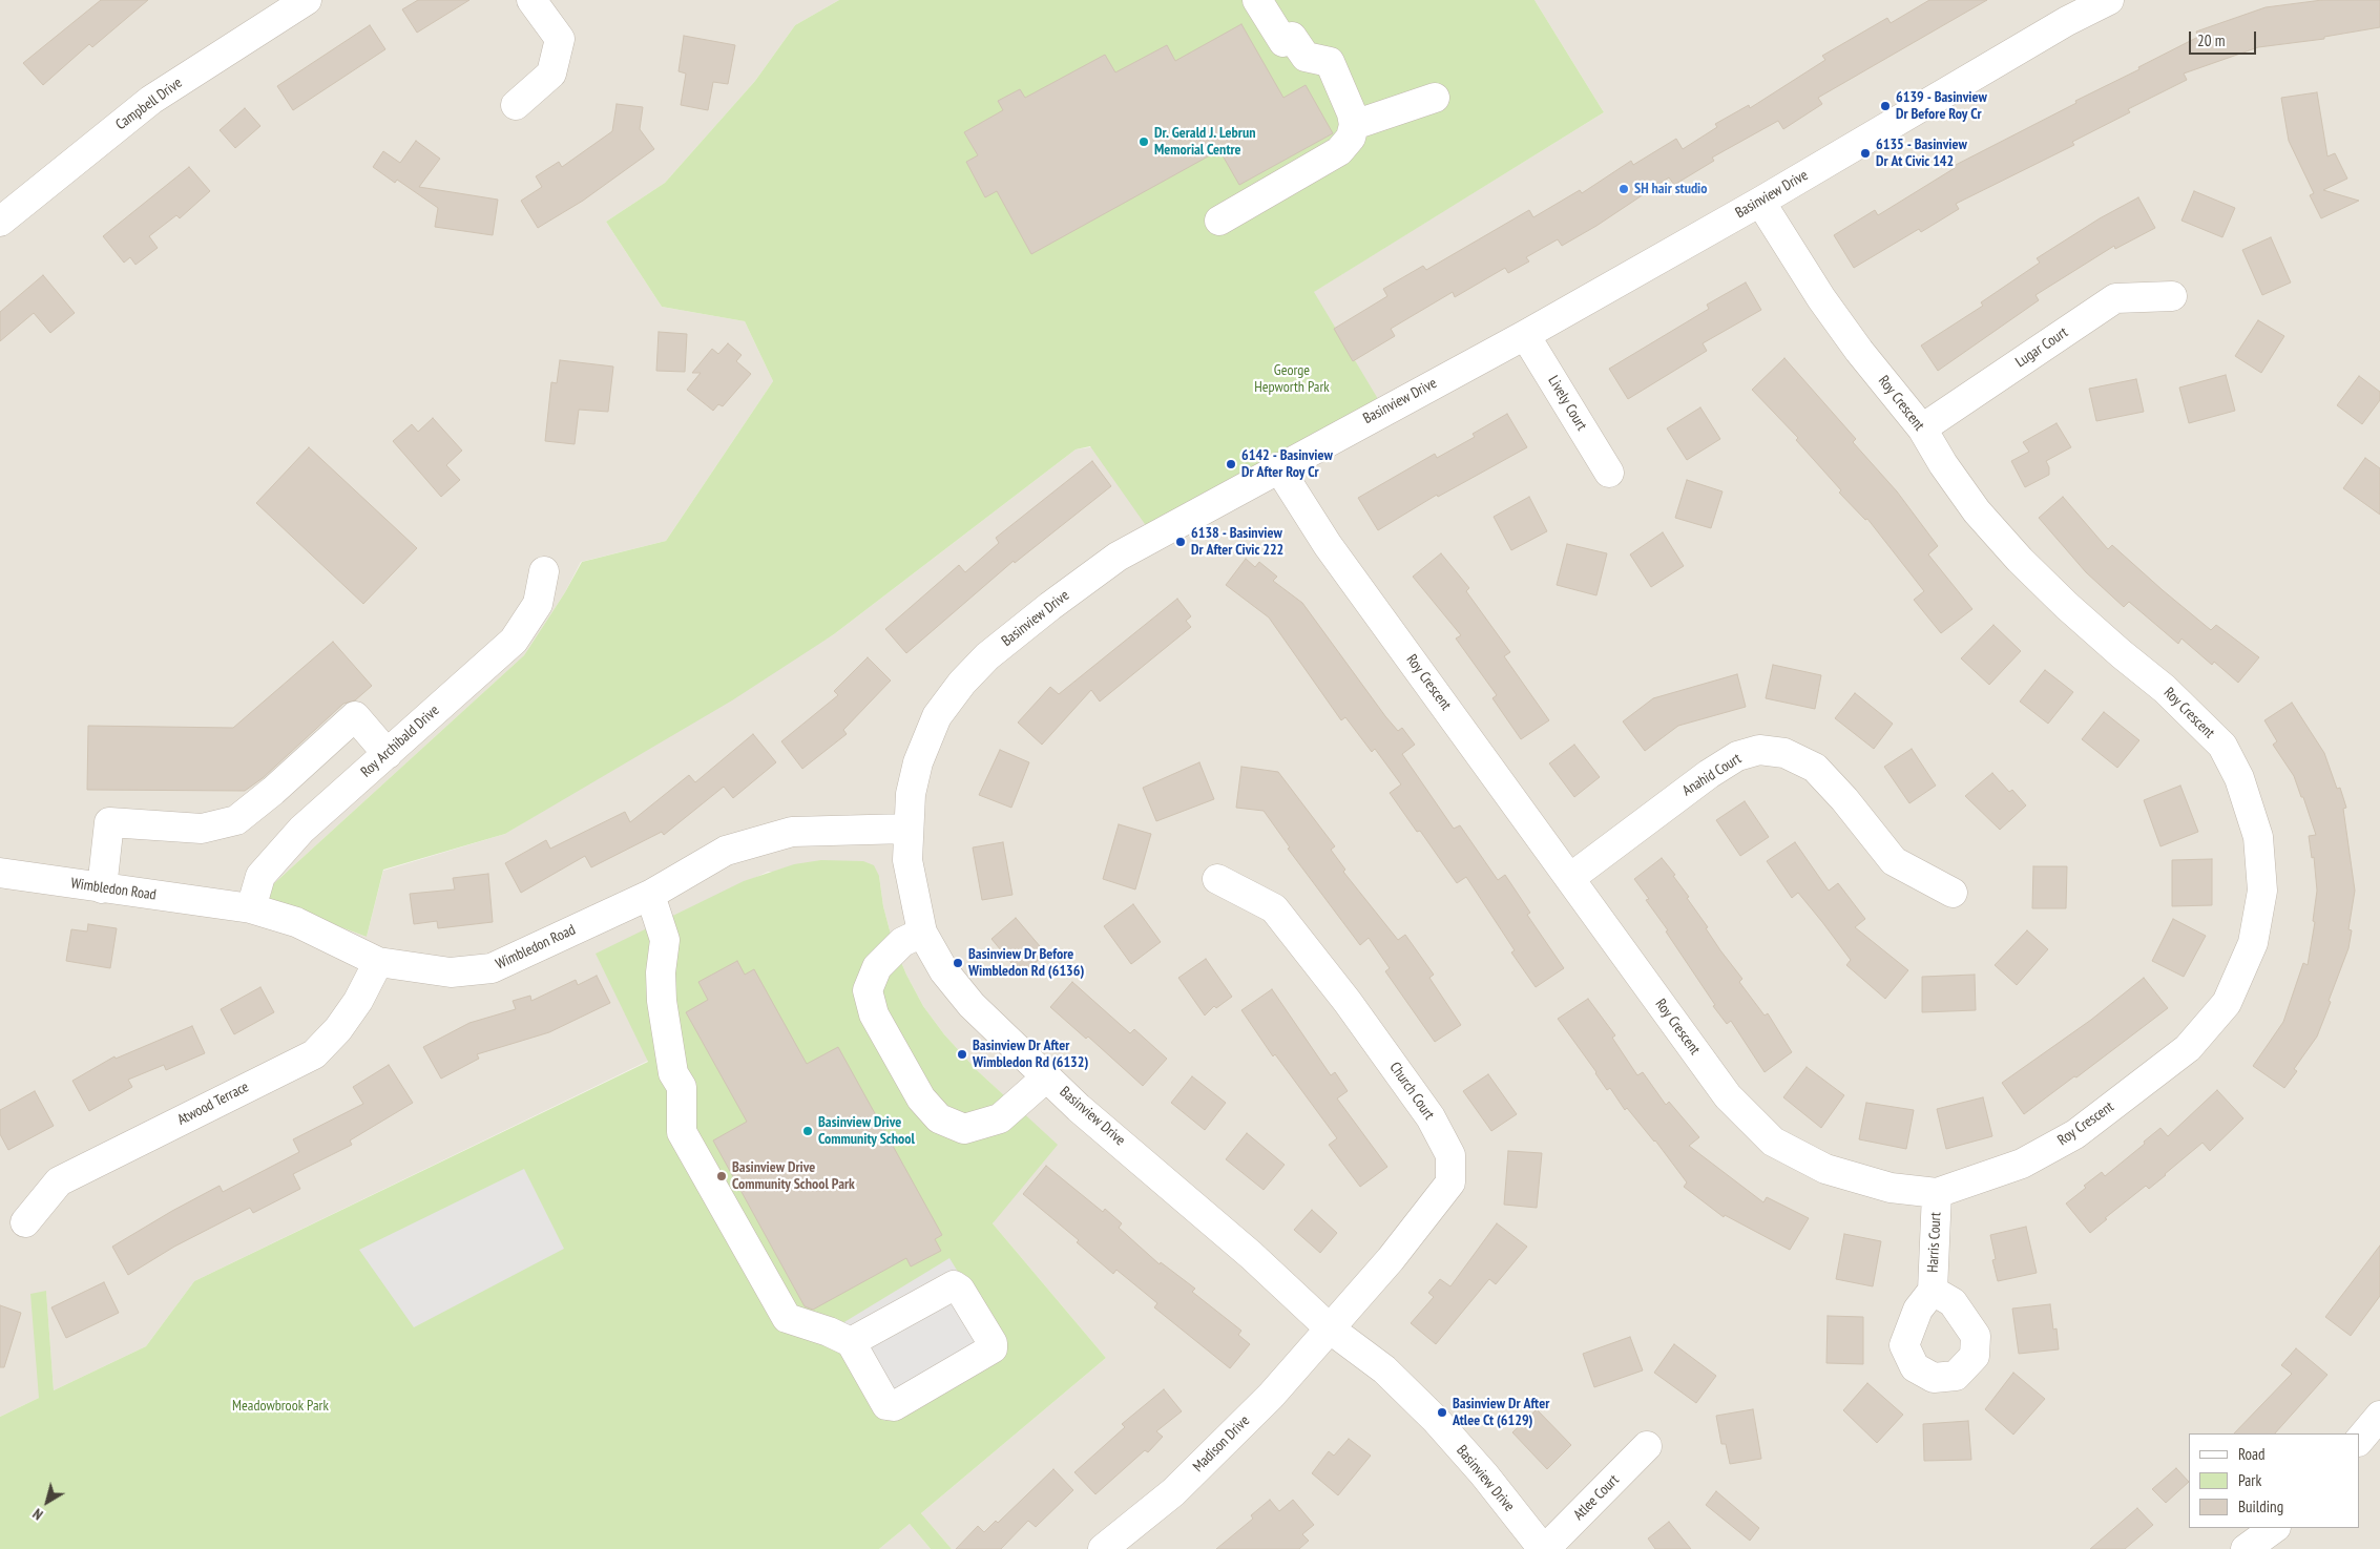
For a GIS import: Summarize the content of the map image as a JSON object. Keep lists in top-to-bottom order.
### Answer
{
  "streets": {
    "street": [
      "Campbell Drive",
      "Basinview Drive",
      "Lugar Court",
      "Lively Court",
      "Roy Crescent",
      "Roy Archibald Drive",
      "Anahid Court",
      "Wimbledon Road",
      "Church Court",
      "Atwood Terrace",
      "Harris Court",
      "Madison Drive",
      "Atlee Court"
    ]
  },
  "crossings": [
    ["Basinview Drive", "Lively Court"],
    ["Basinview Drive", "Roy Crescent"],
    ["Basinview Drive", "Wimbledon Road"],
    ["Basinview Drive", "Church Court"],
    ["Basinview Drive", "Madison Drive"],
    ["Basinview Drive", "Atlee Court"],
    ["Lugar Court", "Roy Crescent"],
    ["Roy Crescent", "Anahid Court"],
    ["Roy Crescent", "Harris Court"],
    ["Roy Archibald Drive", "Wimbledon Road"],
    ["Wimbledon Road", "Atwood Terrace"],
    ["Church Court", "Madison Drive"]
  ],
  "parks": ["George Hepworth Park", "Meadowbrook Park"],
  "places": [
    "6139 - Basinview Dr Before Roy Cr",
    "Dr. Gerald J. Lebrun Memorial Centre",
    "6135 - Basinview Dr At Civic 142",
    "SH hair studio",
    "6142 - Basinview Dr After Roy Cr",
    "6138 - Basinview Dr After Civic 222",
    "Basinview Dr Before Wimbledon Rd (6136)",
    "Basinview Dr After Wimbledon Rd (6132)",
    "Basinview Drive Community School",
    "Basinview Drive Community School Park",
    "Basinview Dr After Atlee Ct (6129)"
  ],
  "legend": ["Road", "Park", "Building"],
  "scale_bar": "20 m",
  "north": "bottom left"
}
